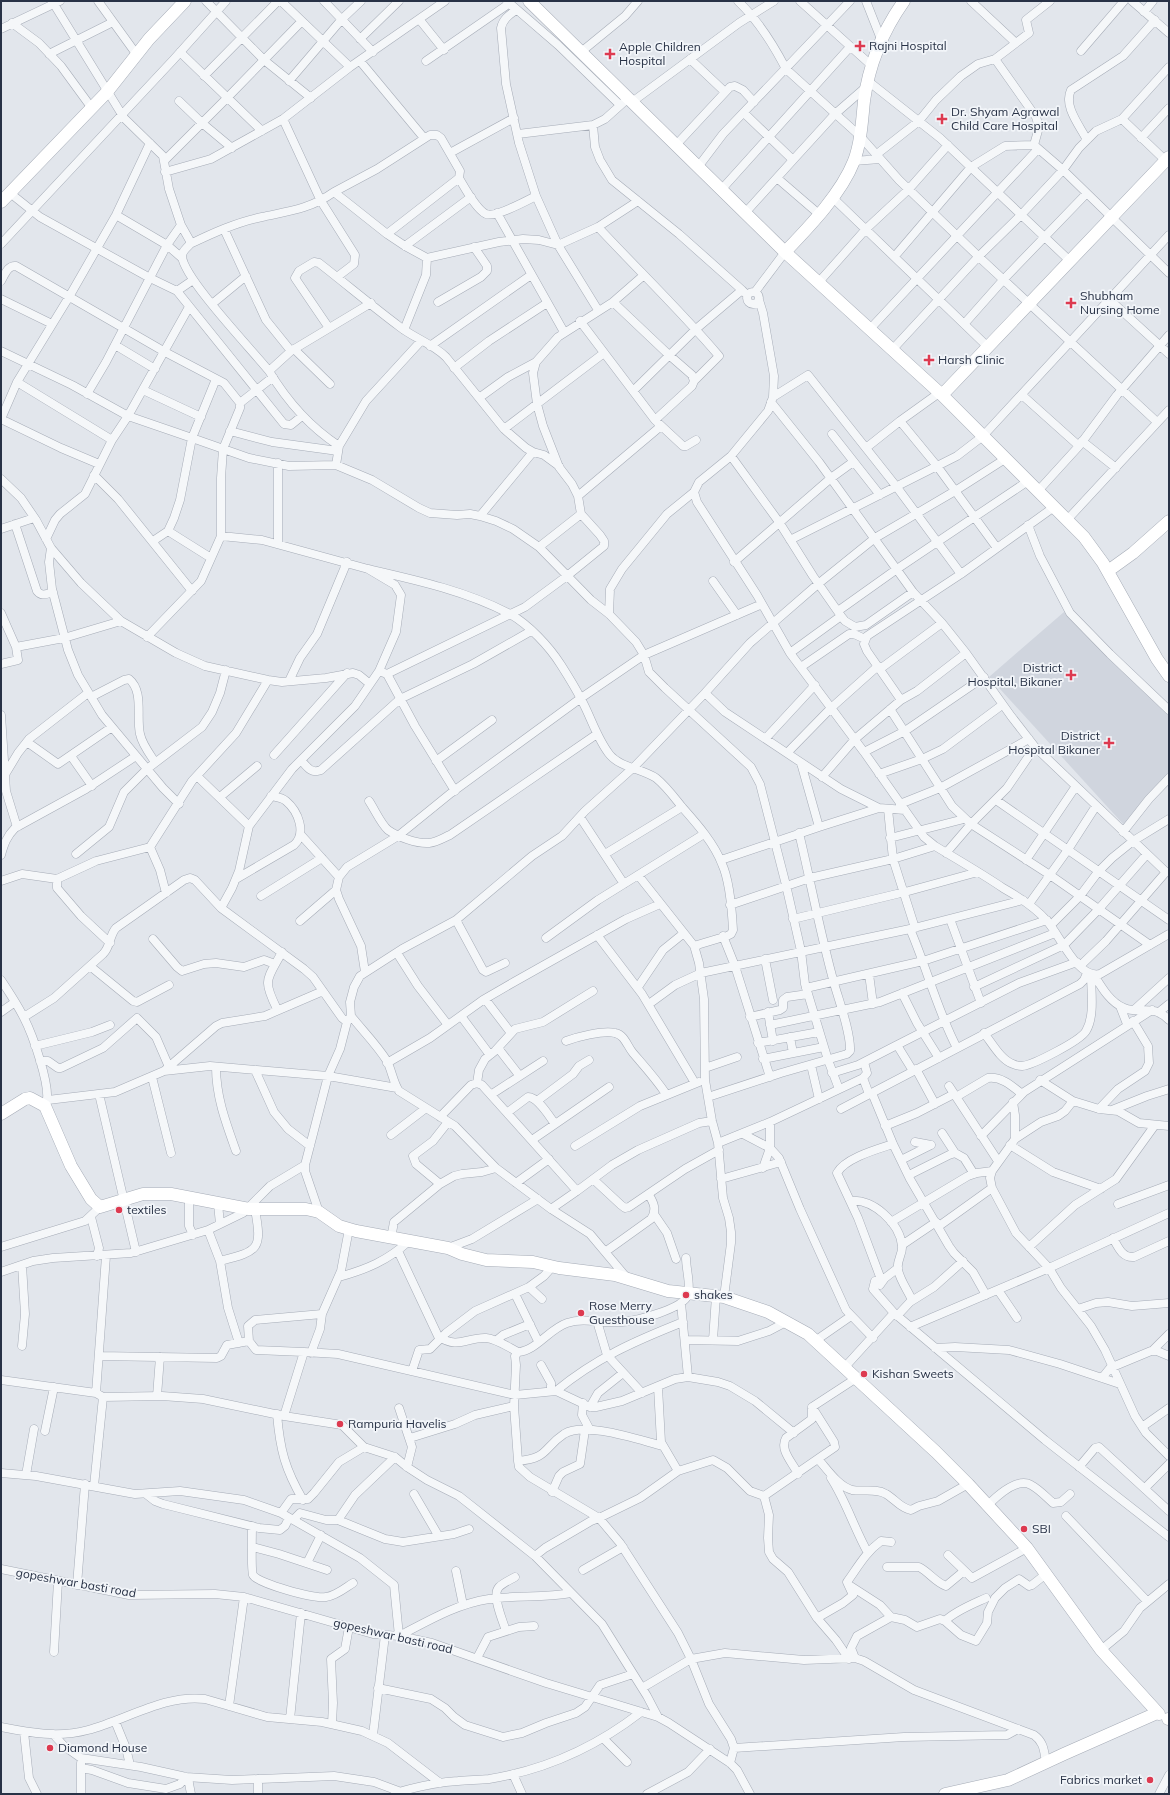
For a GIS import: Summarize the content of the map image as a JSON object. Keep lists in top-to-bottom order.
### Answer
{
  "streets": {
    "street": ["gopeshwar basti road"]
  },
  "places": {
    "health": [
      "Rajni Hospital",
      "Apple Children Hospital",
      "Dr. Shyam Agrawal Child Care Hospital",
      "Shubham Nursing Home",
      "Harsh Clinic",
      "District Hospital, Bikaner",
      "District Hospital Bikaner"
    ],
    "other": [
      "textiles",
      "shakes",
      "Rose Merry Guesthouse",
      "Kishan Sweets",
      "Rampuria Havelis",
      "SBI",
      "Diamond House",
      "Fabrics market"
    ]
  }
}
